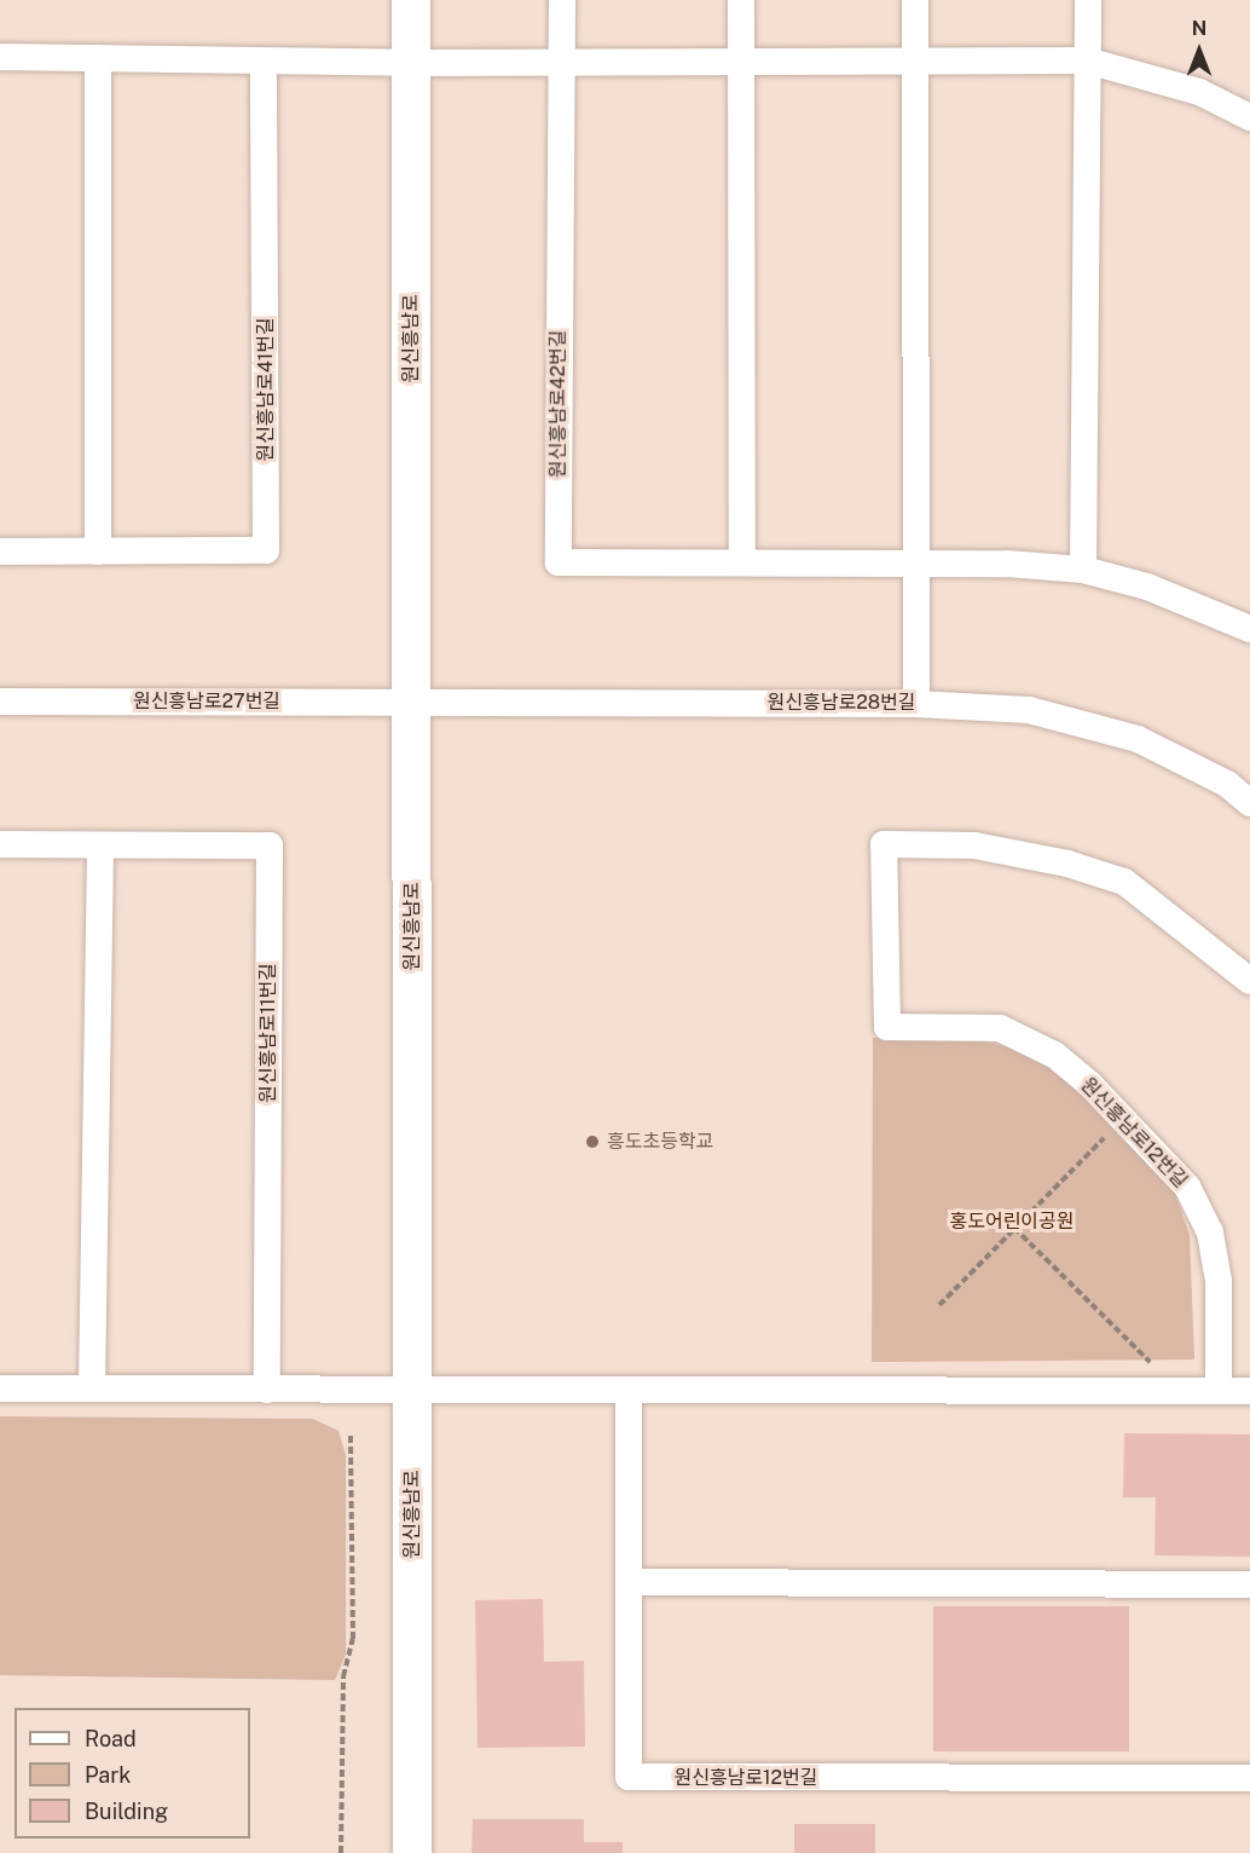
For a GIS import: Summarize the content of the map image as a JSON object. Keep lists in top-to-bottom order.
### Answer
{
  "streets": {
    "street": [
      "원신흥남로",
      "원신흥남로41번길",
      "원신흥남로42번길",
      "원신흥남로27번길",
      "원신흥남로28번길",
      "원신흥남로11번길",
      "원신흥남로12번길"
    ]
  },
  "crossings": [
    ["원신흥남로", "원신흥남로27번길"],
    ["원신흥남로", "원신흥남로28번길"],
    ["원신흥남로27번길", "원신흥남로28번길"]
  ],
  "parks": ["홍도어린이공원"],
  "places": ["흥도초등학교"],
  "legend": ["Road", "Park", "Building"],
  "north": "top"
}
